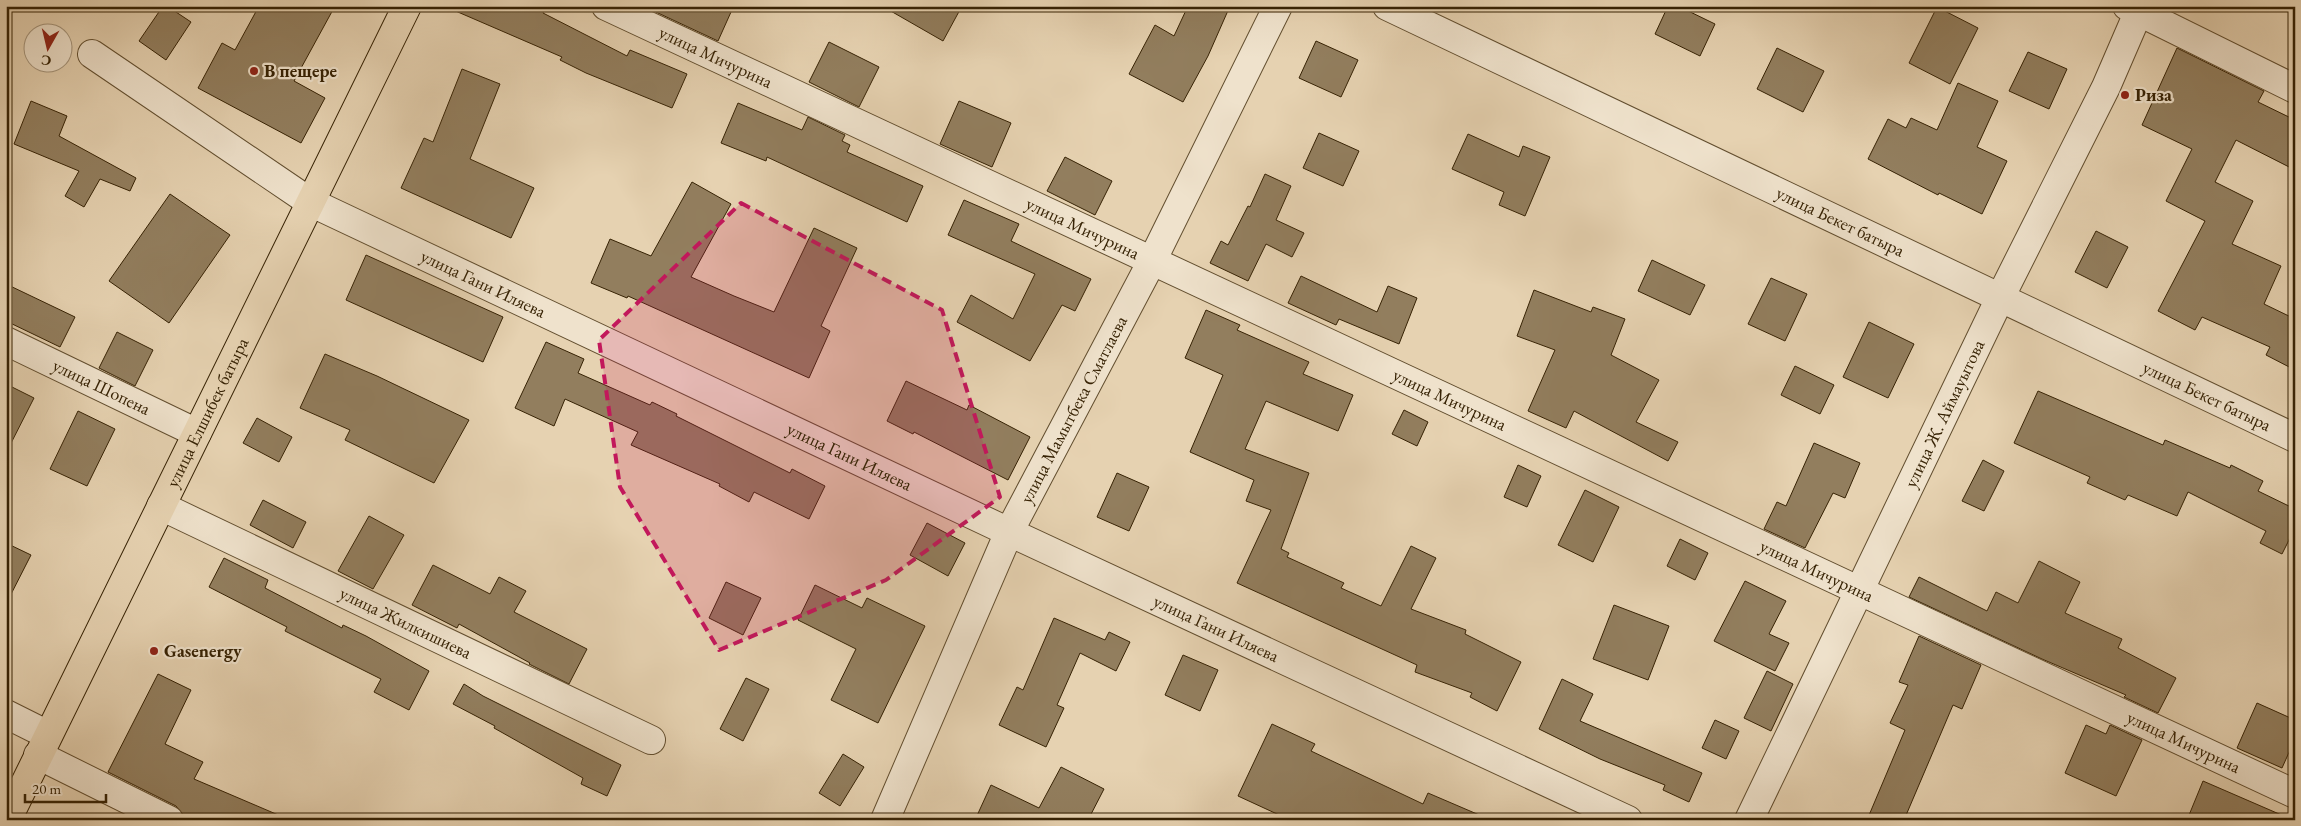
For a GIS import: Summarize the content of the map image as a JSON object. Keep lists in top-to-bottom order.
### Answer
{
  "streets": {
    "main road": ["улица Елшибек батыра"],
    "street": [
      "улица Мичурина",
      "улица Бекет батыра",
      "улица Гани Иляева",
      "улица Шопена",
      "улица Мамытбека Сматлаева",
      "улица Ж. Аймауытова",
      "улица Жилкишиева"
    ]
  },
  "crossings": [
    ["улица Мичурина", "улица Мамытбека Сматлаева"],
    ["улица Мичурина", "улица Ж. Аймауытова"],
    ["улица Бекет батыра", "улица Ж. Аймауытова"],
    ["улица Гани Иляева", "улица Мамытбека Сматлаева"],
    ["улица Гани Иляева", "улица Елшибек батыра"],
    ["улица Шопена", "улица Елшибек батыра"],
    ["улица Елшибек батыра", "улица Жилкишиева"]
  ],
  "places": ["В пещере", "Риза", "Gasenergy"],
  "scale_bar": "20 m",
  "north": "bottom"
}
